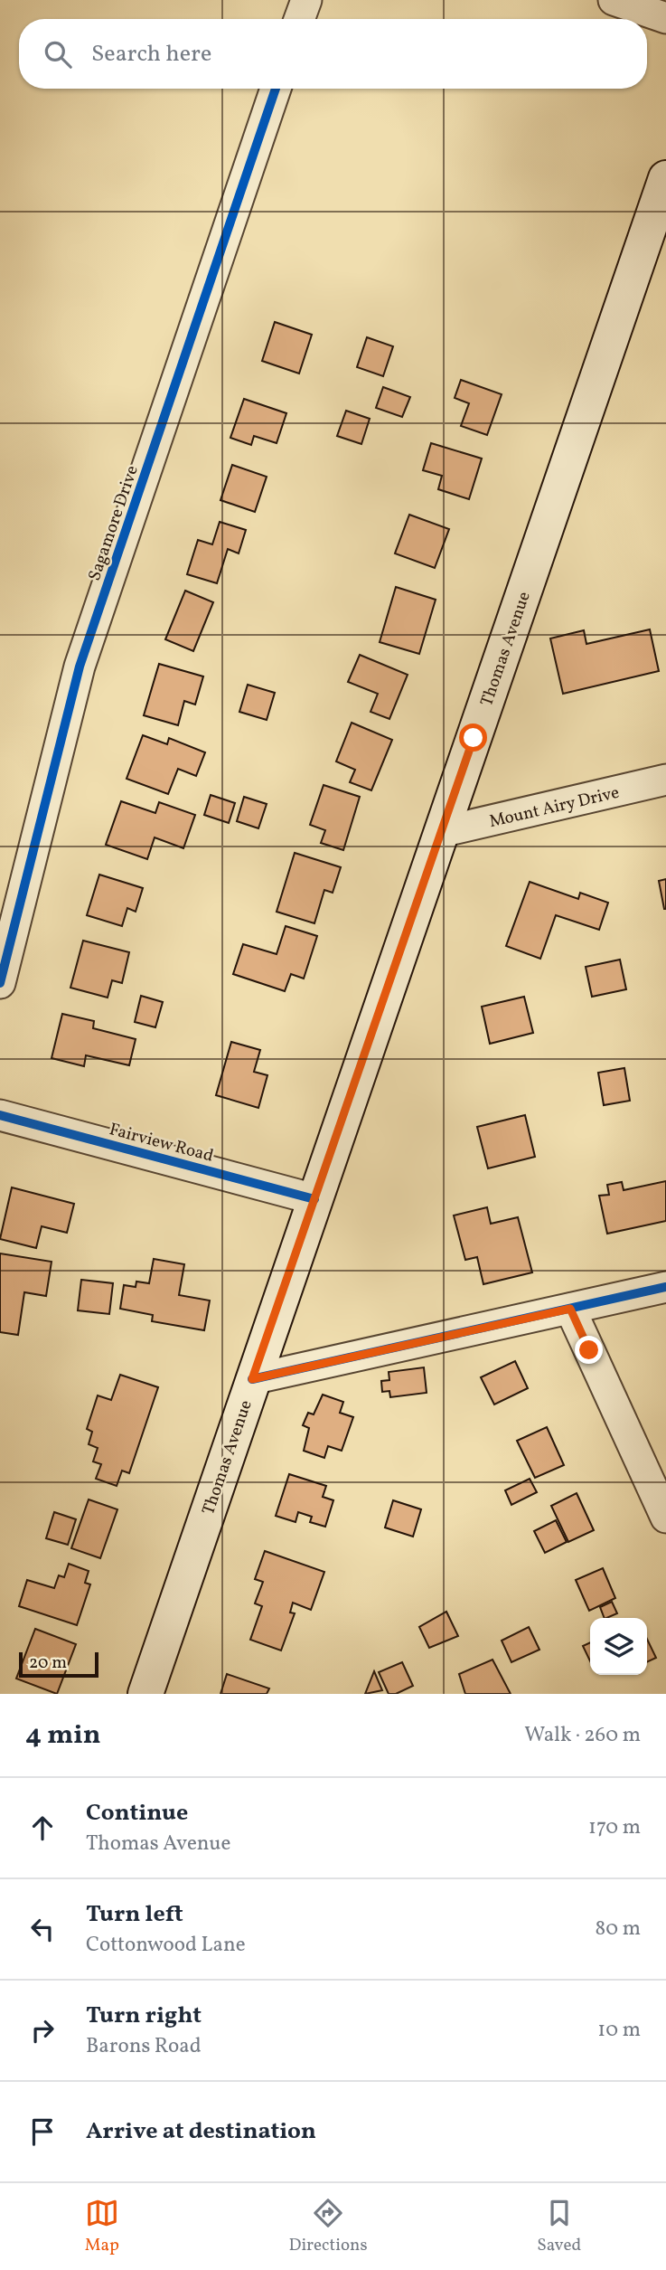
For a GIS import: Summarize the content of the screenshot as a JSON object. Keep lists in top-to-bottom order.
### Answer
{
  "streets": {
    "main road": ["Thomas Avenue"],
    "street": ["Sagamore Drive", "Mount Airy Drive", "Fairview Road"]
  },
  "crossings": [
    ["Thomas Avenue", "Mount Airy Drive"],
    ["Thomas Avenue", "Fairview Road"]
  ],
  "scale_bar": "20 m",
  "page": {
    "search": "Search here",
    "scale": "20 m",
    "heading": ["4 min", "Walk · 260 m"],
    "list": [
      ["Continue", "Thomas Avenue", "170 m"],
      ["Turn left", "Cottonwood Lane", "80 m"],
      ["Turn right", "Barons Road", "10 m"],
      "Arrive at destination"
    ],
    "nav": ["Map", "Directions", "Saved"]
  }
}
